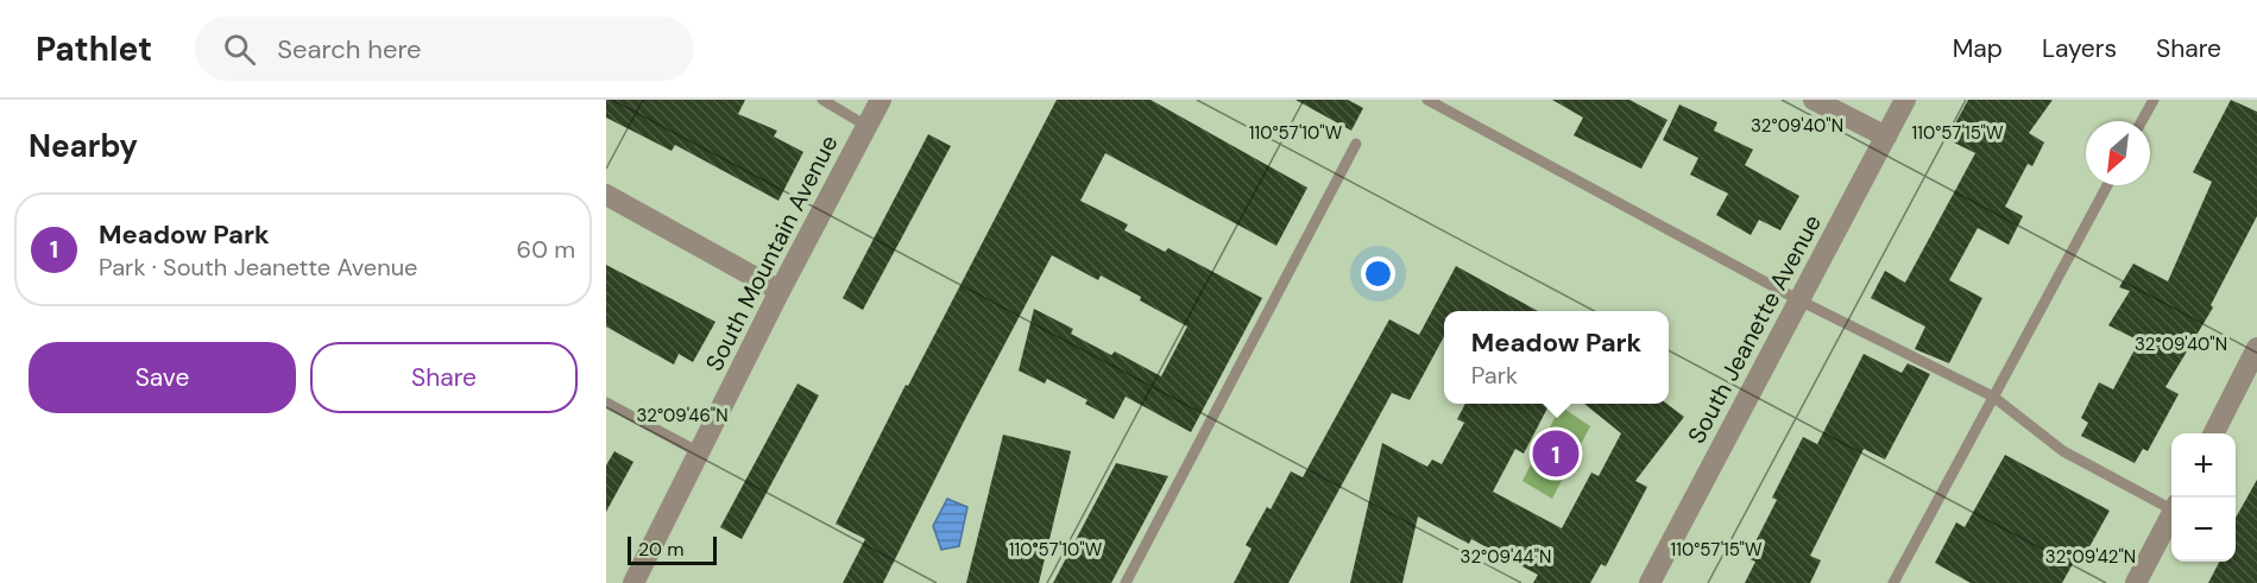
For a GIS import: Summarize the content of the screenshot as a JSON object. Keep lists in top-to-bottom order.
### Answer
{
  "streets": {
    "street": ["South Mountain Avenue", "South Jeanette Avenue"]
  },
  "scale_bar": "20 m",
  "north": "bottom left",
  "page": {
    "header": "Pathlet",
    "search": "Search here",
    "nav": ["Map", "Layers", "Share"],
    "heading": "Nearby",
    "list": [
      {
        "mark": "1",
        "name": "Meadow Park",
        "note": "Park · South Jeanette Avenue",
        "value": "60 m"
      }
    ],
    "popup": ["Meadow Park", "Park"],
    "buttons": ["Save", "Share"],
    "pins": "1",
    "map_buttons": ["+", "−"],
    "scale": "20 m"
  },
  "coordinates": [
    "32°09'40\"N",
    "110°57'10\"W",
    "110°57'15\"W",
    "32°09'46\"N",
    "32°09'44\"N",
    "32°09'42\"N"
  ]
}
